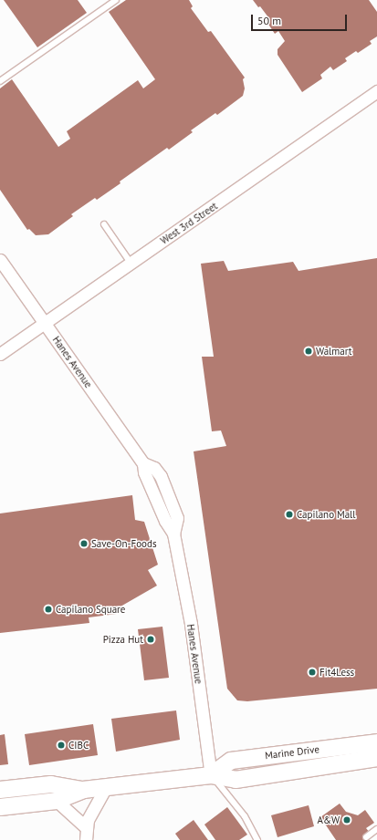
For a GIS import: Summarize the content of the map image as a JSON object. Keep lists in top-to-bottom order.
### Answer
{
  "streets": {
    "main road": ["Marine Drive"],
    "street": ["West 3rd Street", "Hanes Avenue"]
  },
  "crossings": [
    ["West 3rd Street", "Hanes Avenue"],
    ["Hanes Avenue", "Marine Drive"]
  ],
  "places": [
    "Walmart",
    "Capilano Mall",
    "Save-On-Foods",
    "Capilano Square",
    "Pizza Hut",
    "Fit4Less",
    "CIBC",
    "A&W"
  ],
  "scale_bar": "50 m"
}
